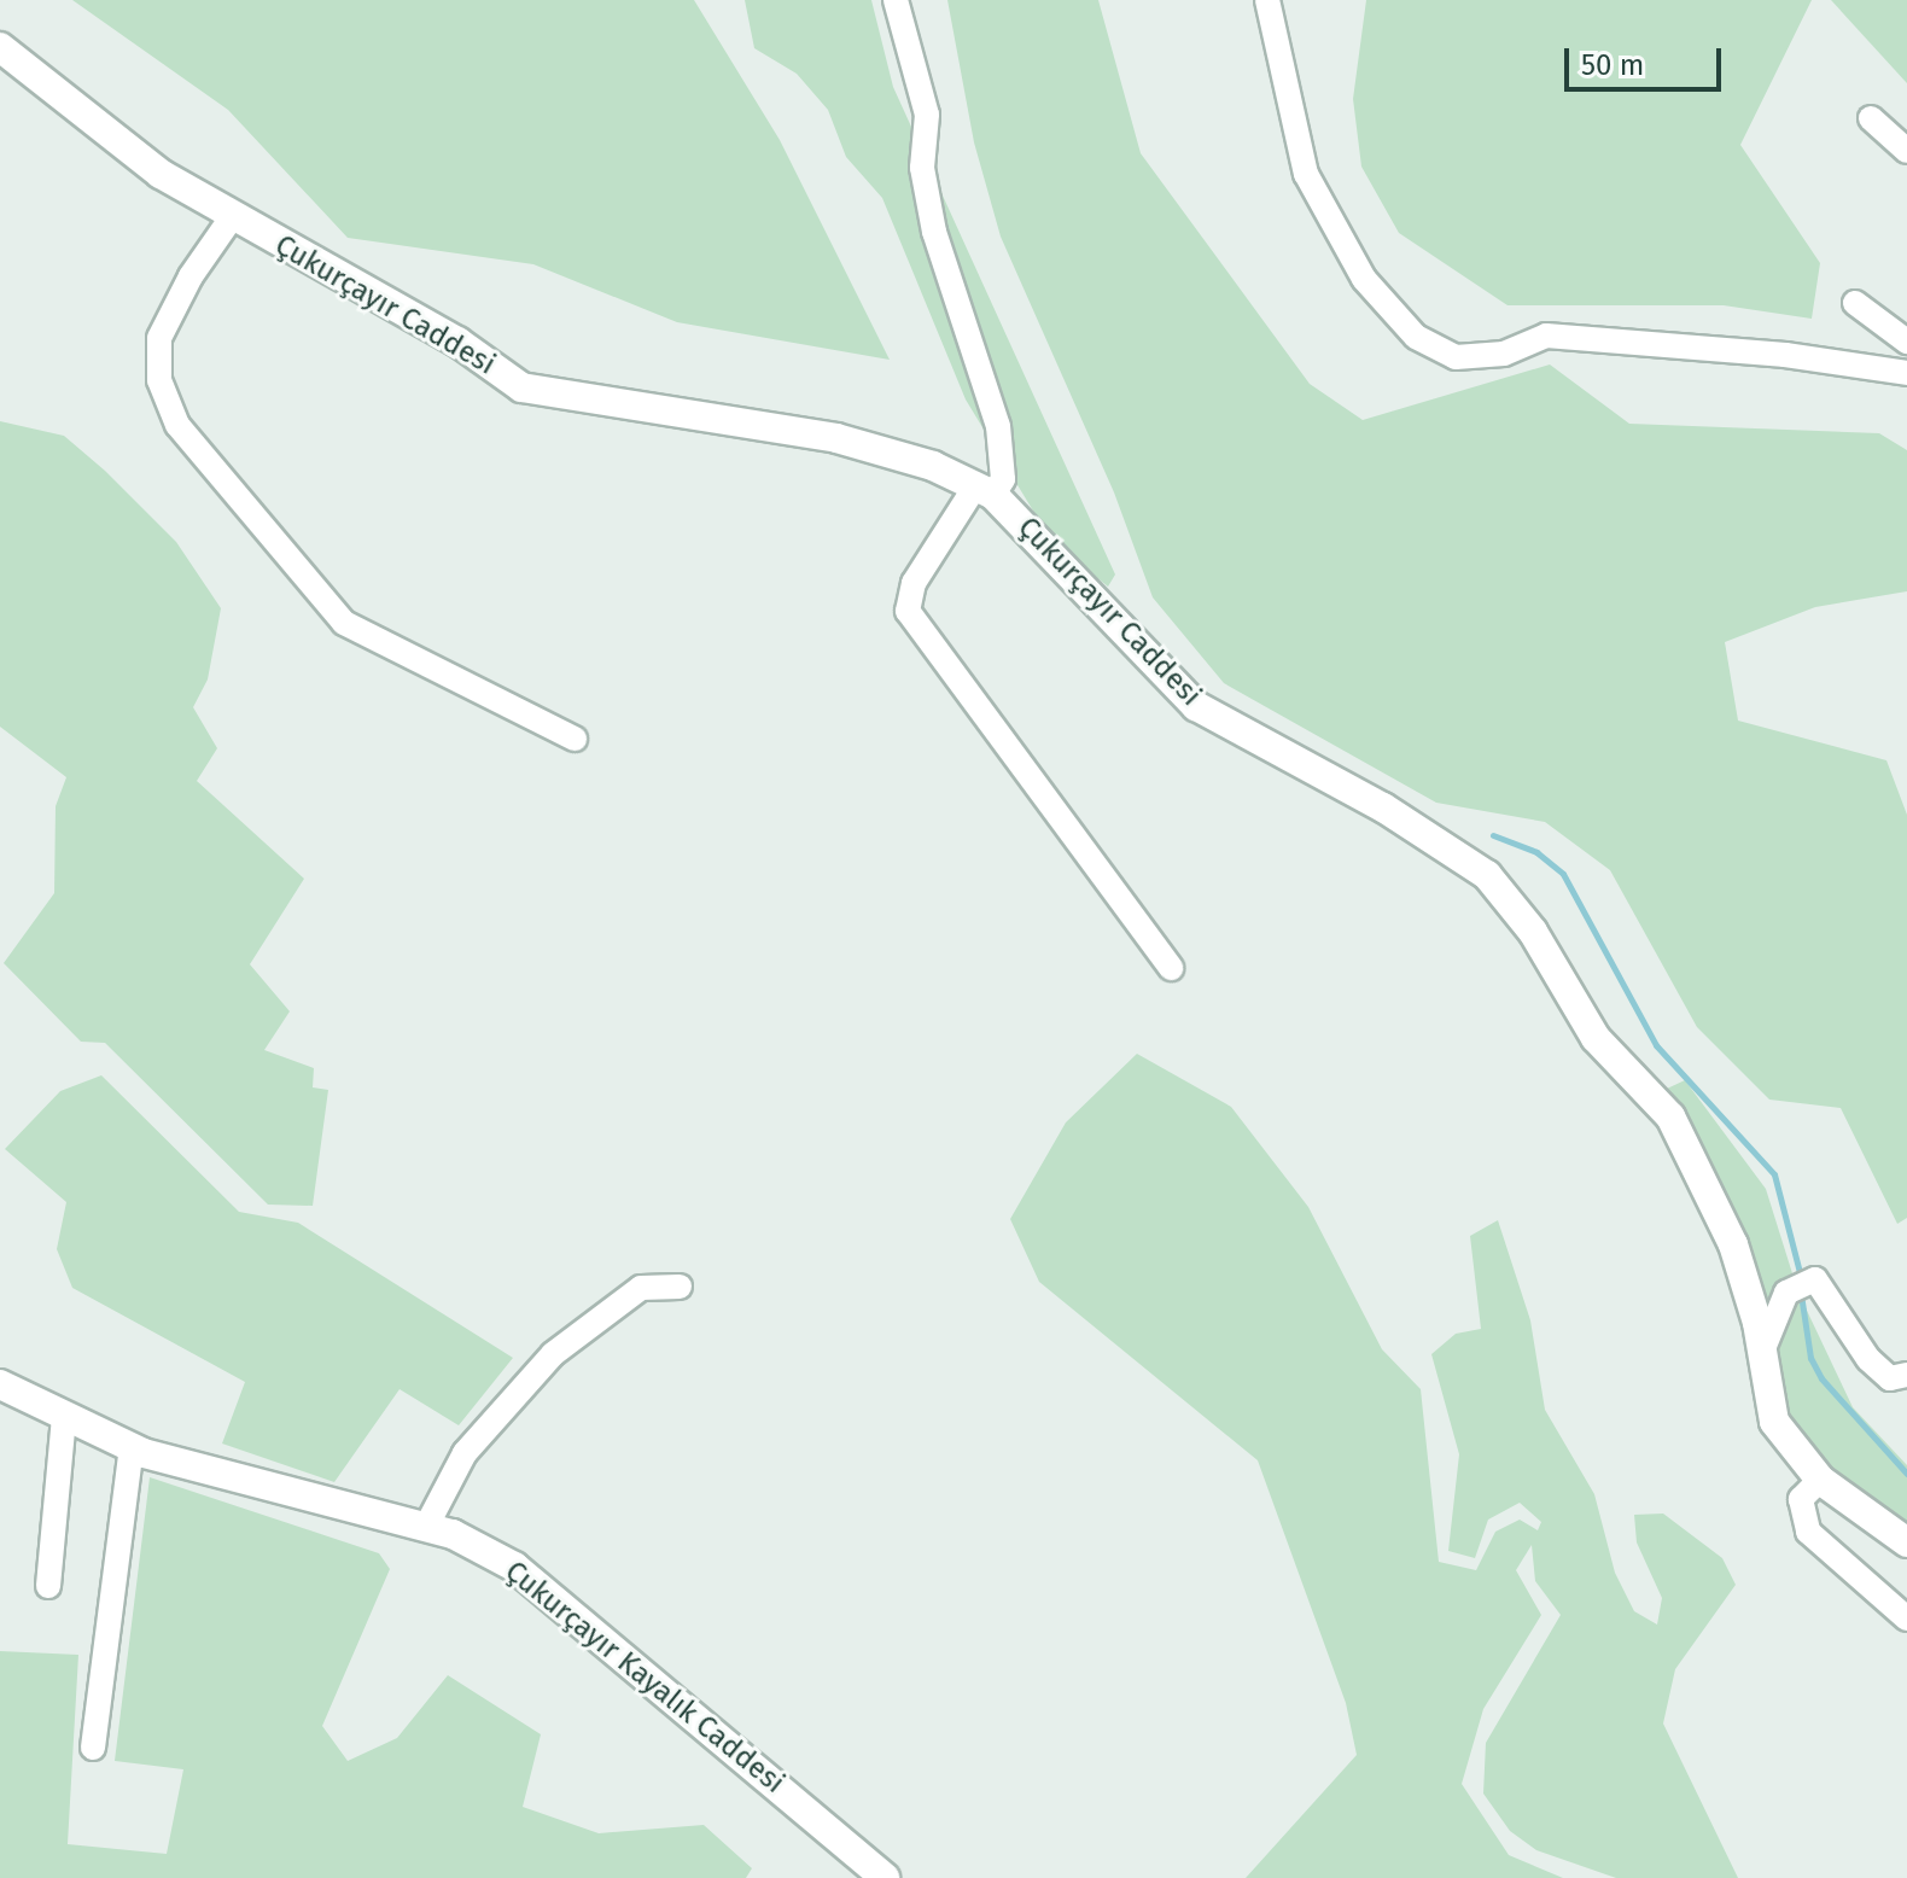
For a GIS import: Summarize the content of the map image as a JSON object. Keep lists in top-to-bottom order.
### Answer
{
  "streets": {
    "street": ["Çukurçayır Caddesi", "Çukurçayır Kayalık Caddesi"]
  },
  "scale_bar": "50 m"
}
